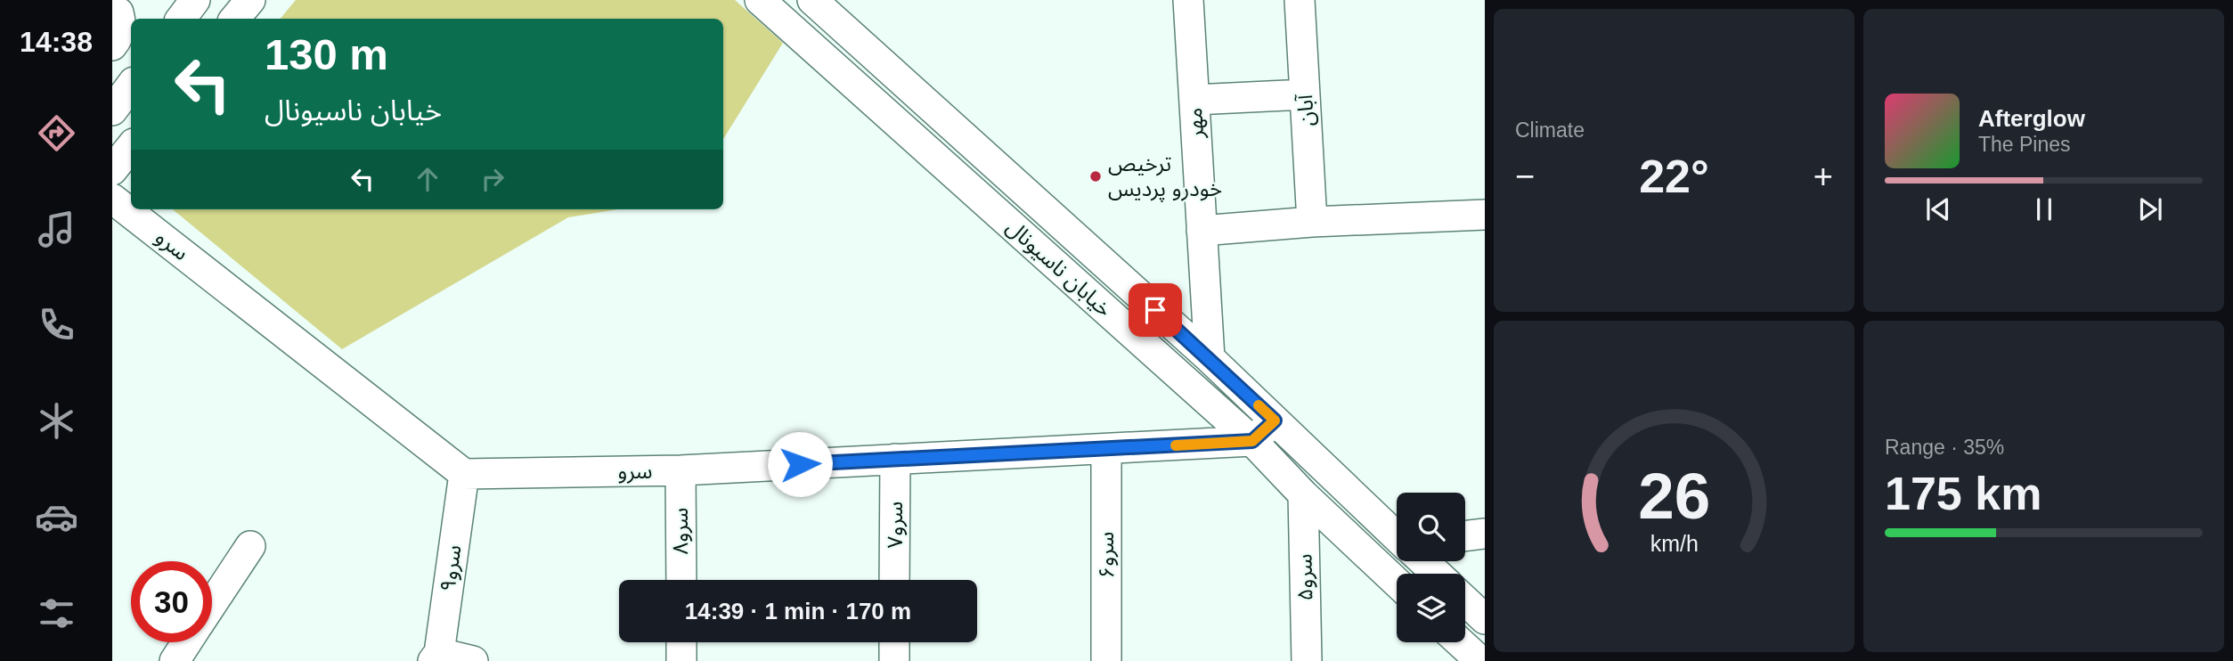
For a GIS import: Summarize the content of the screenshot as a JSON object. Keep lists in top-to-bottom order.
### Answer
{
  "streets": {
    "street": [
      "آبان",
      "مهر",
      "سرو",
      "خیابان ناسیونال",
      "سرو۷",
      "سرو۸",
      "سرو۶",
      "سرو۹",
      "سرو۵"
    ]
  },
  "crossings": [
    ["مهر", "خیابان ناسیونال"],
    ["سرو", "خیابان ناسیونال"],
    ["سرو", "سرو۷"],
    ["سرو", "سرو۸"],
    ["سرو", "سرو۶"],
    ["سرو", "سرو۹"],
    ["خیابان ناسیونال", "سرو۵"]
  ],
  "places": ["ترخیص خودرو پردیس"],
  "page": {
    "tabs": "14:38",
    "tile": [
      "Climate",
      ["Range · 35%", "175 km"]
    ],
    "turn": ["130 m", "خیابان ناسیونال"],
    "song": ["Afterglow", "The Pines"],
    "heat": ["−", "22°", "+"],
    "limit": "30",
    "trip": "14:39 · 1 min · 170 m",
    "gauge": ["26", "km/h"]
  }
}
